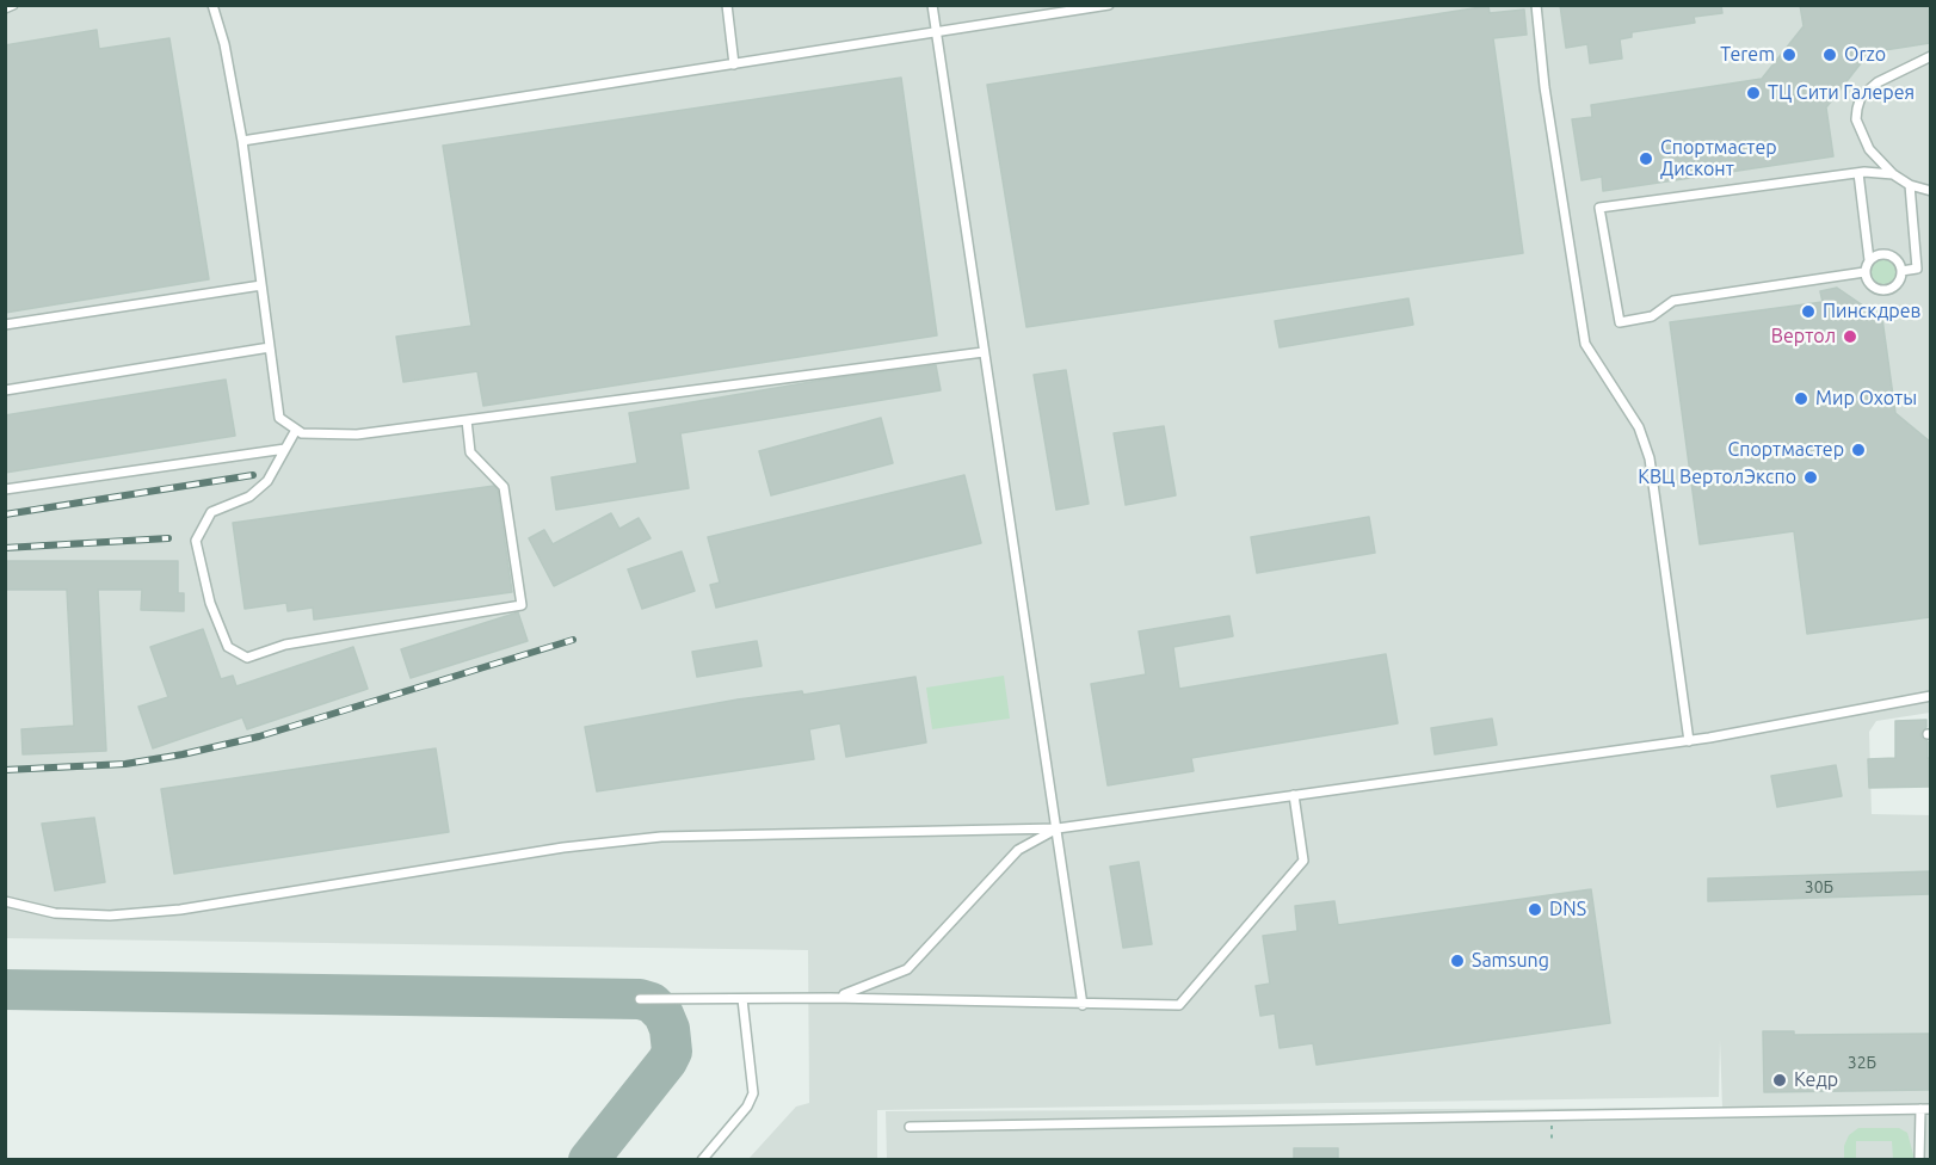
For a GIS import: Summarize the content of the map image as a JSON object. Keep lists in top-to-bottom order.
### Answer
{
  "places": [
    "Terem",
    "Orzo",
    "ТЦ Сити Галерея",
    "Спортмастер Дисконт",
    "Пинскдрев",
    "Вертол",
    "Мир Охоты",
    "Спортмастер",
    "КВЦ ВертолЭкспо",
    "DNS",
    "Samsung",
    "Кедр"
  ],
  "house_numbers": ["30Б", "32Б"]
}
